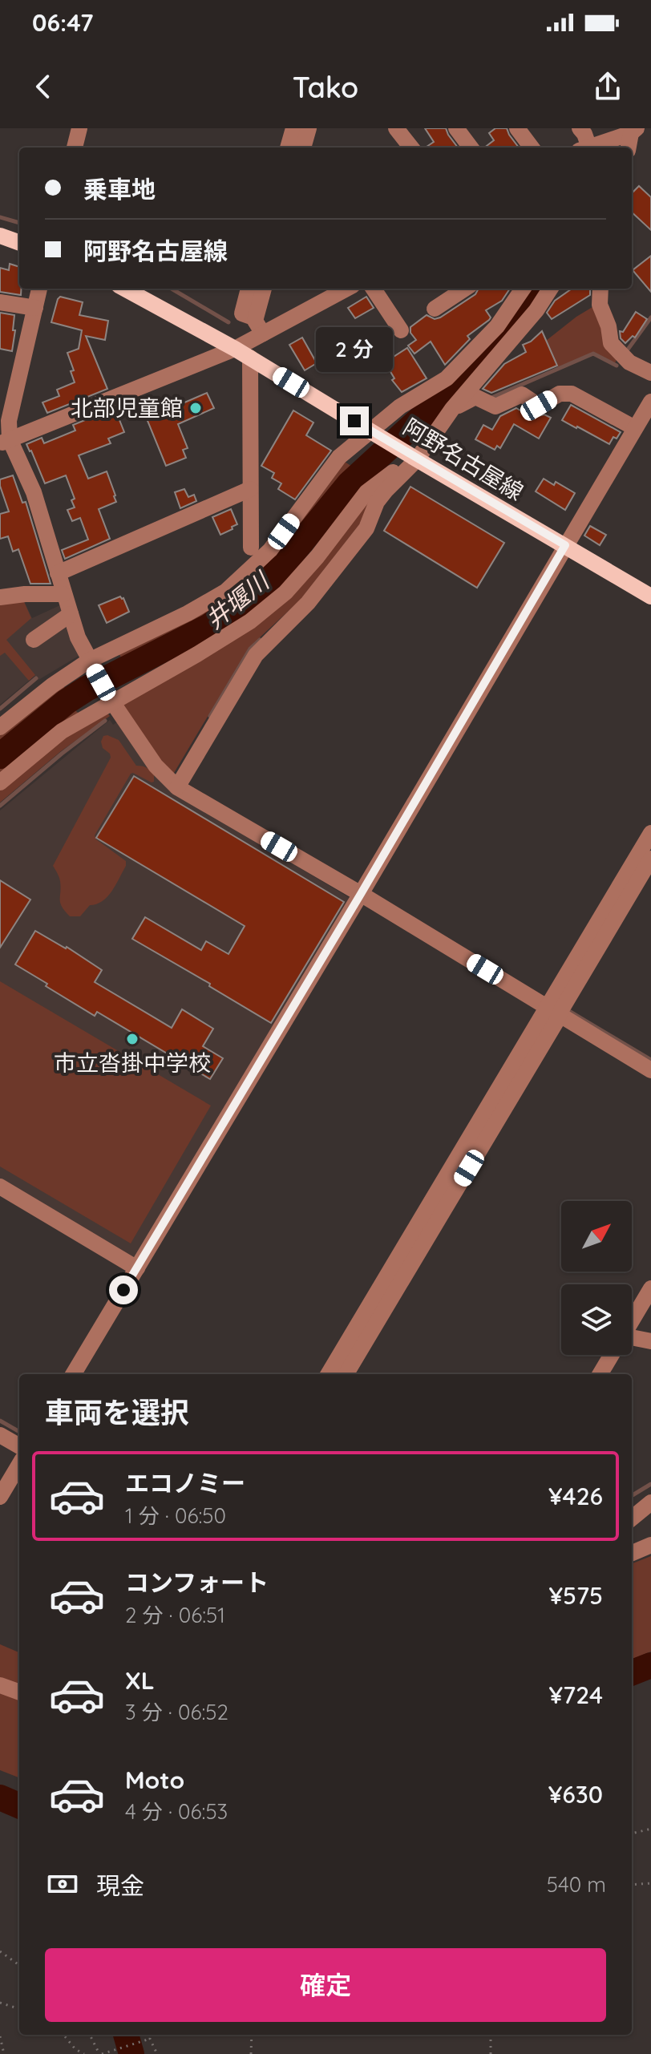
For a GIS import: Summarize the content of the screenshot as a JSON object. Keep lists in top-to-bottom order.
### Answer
{
  "streets": {
    "main road": ["阿野名古屋線"]
  },
  "water": ["井堰川"],
  "places": ["北部児童館", "市立沓掛中学校"],
  "north": "top right",
  "page": {
    "status": "06:47",
    "header": "Tako",
    "banner": ["乗車地", "阿野名古屋線"],
    "bubble": "2 分",
    "heading": "車両を選択",
    "list": [
      {
        "name": "エコノミー",
        "note": "1 分 · 06:50",
        "value": "¥426"
      },
      {
        "name": "コンフォート",
        "note": "2 分 · 06:51",
        "value": "¥575"
      },
      {
        "name": "XL",
        "note": "3 分 · 06:52",
        "value": "¥724"
      },
      {
        "name": "Moto",
        "note": "4 分 · 06:53",
        "value": "¥630"
      }
    ],
    "pay": ["現金", "540 m"],
    "buttons": "確定"
  }
}
